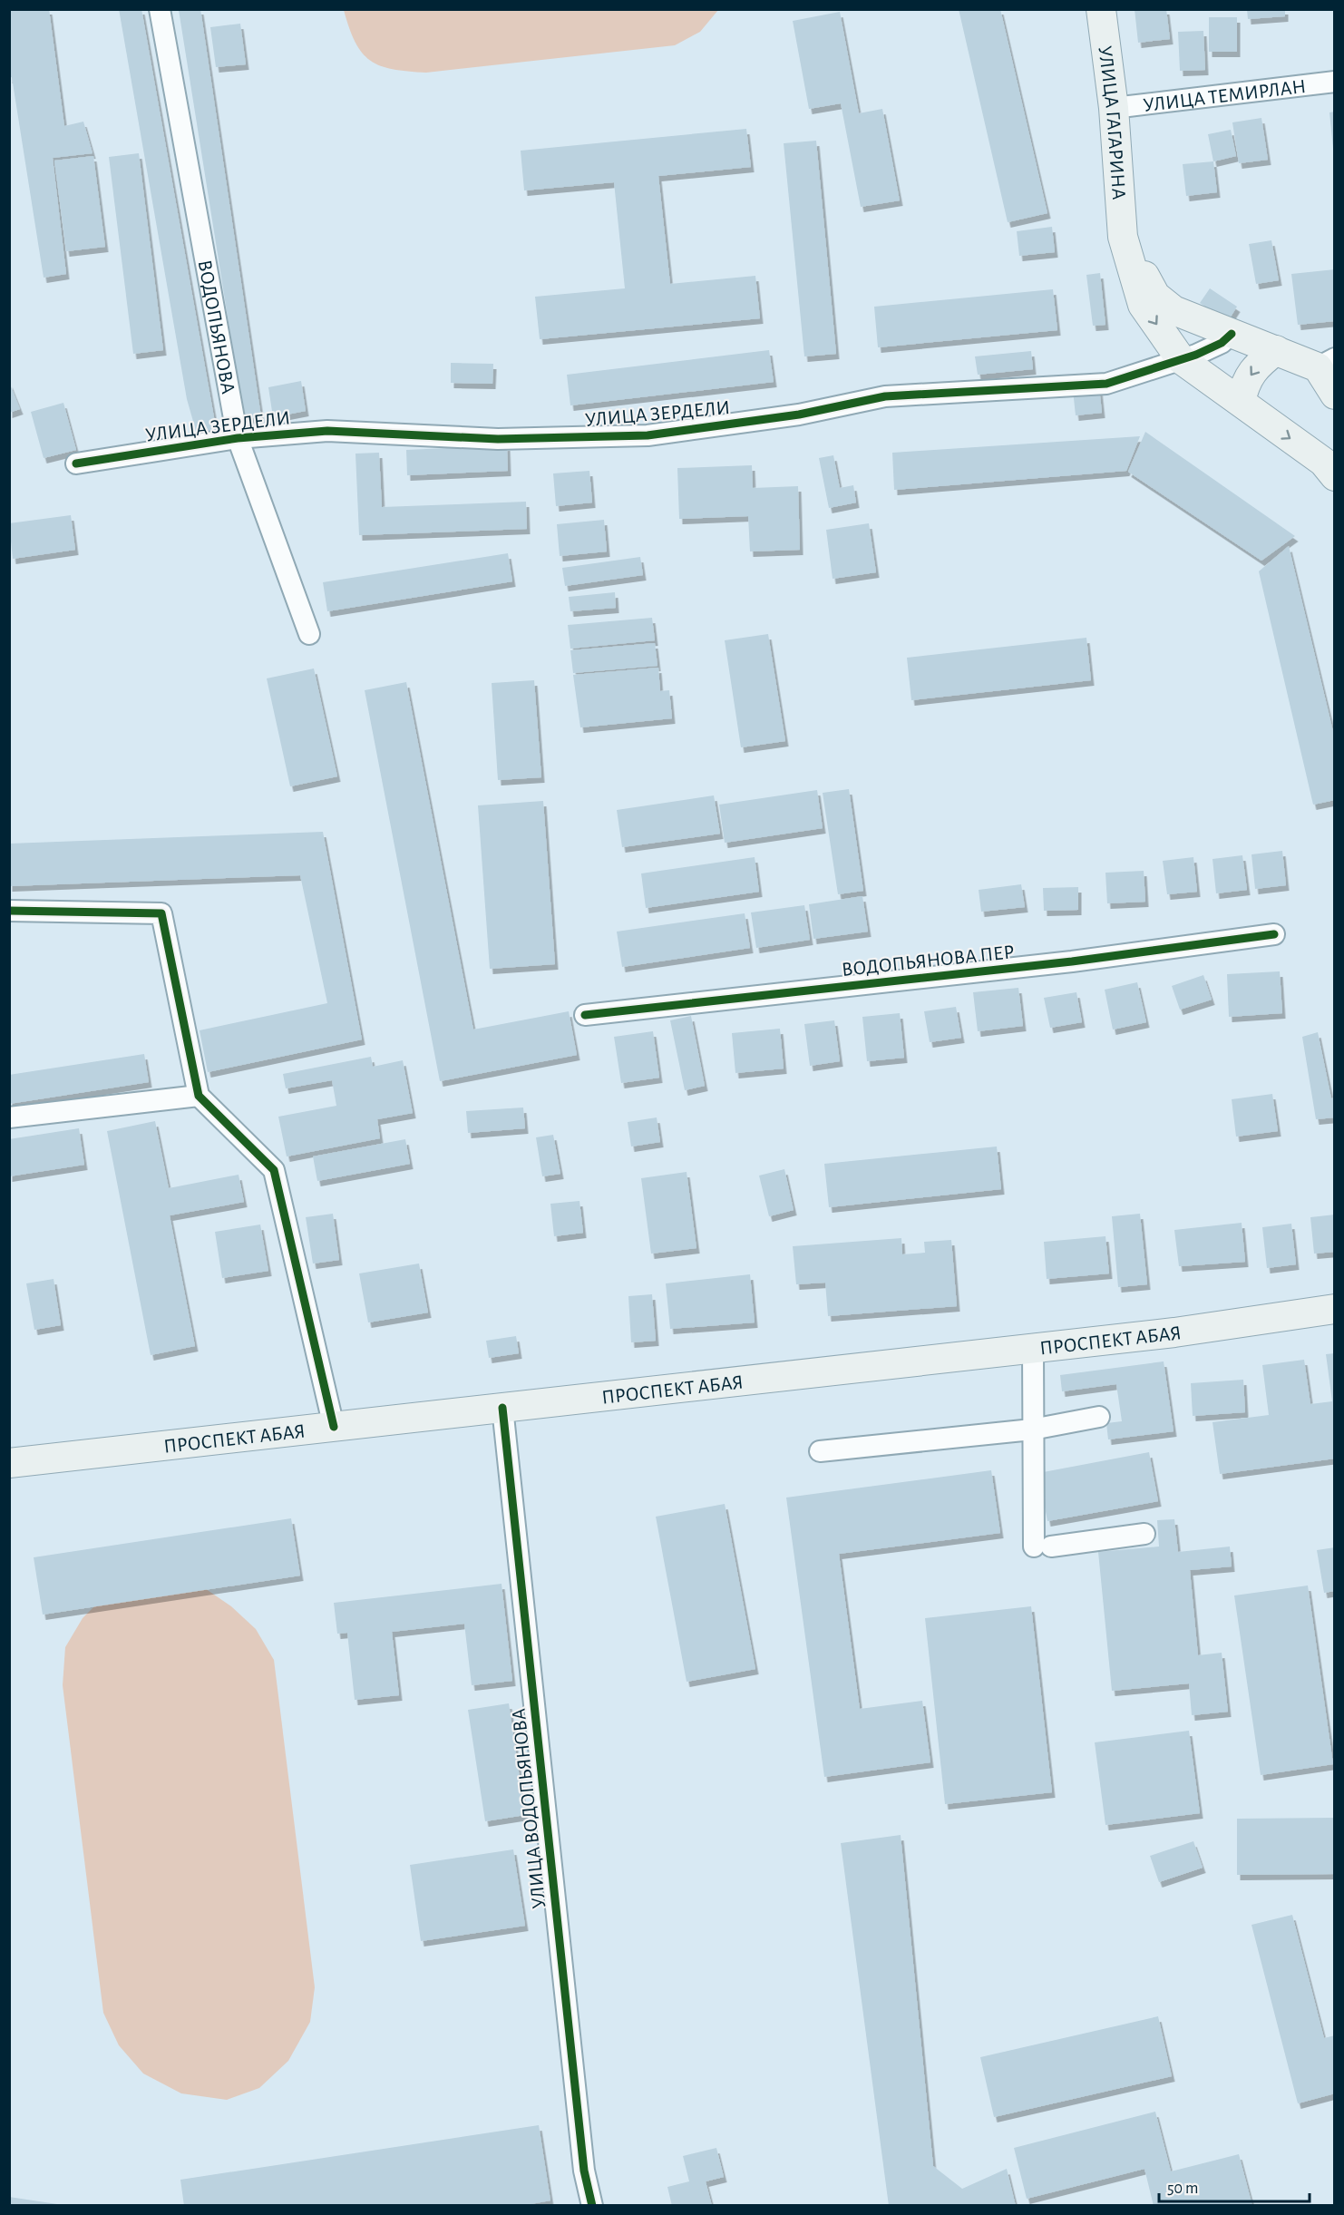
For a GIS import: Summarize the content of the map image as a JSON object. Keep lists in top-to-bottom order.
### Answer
{
  "streets": {
    "main road": ["УЛИЦА ГАГАРИНА", "ПРОСПЕКТ АБАЯ"],
    "street": [
      "УЛИЦА ТЕМИРЛАН",
      "ВОДОПЬЯНОВА",
      "УЛИЦА ЗЕРДЕЛИ",
      "ВОДОПЬЯНОВА ПЕР",
      "УЛИЦА ВОДОПЬЯНОВА"
    ]
  },
  "crossings": [
    ["УЛИЦА ТЕМИРЛАН", "УЛИЦА ГАГАРИНА"],
    ["УЛИЦА ГАГАРИНА", "УЛИЦА ЗЕРДЕЛИ"],
    ["ВОДОПЬЯНОВА", "УЛИЦА ЗЕРДЕЛИ"],
    ["ПРОСПЕКТ АБАЯ", "УЛИЦА ВОДОПЬЯНОВА"]
  ],
  "scale_bar": "50 m"
}
